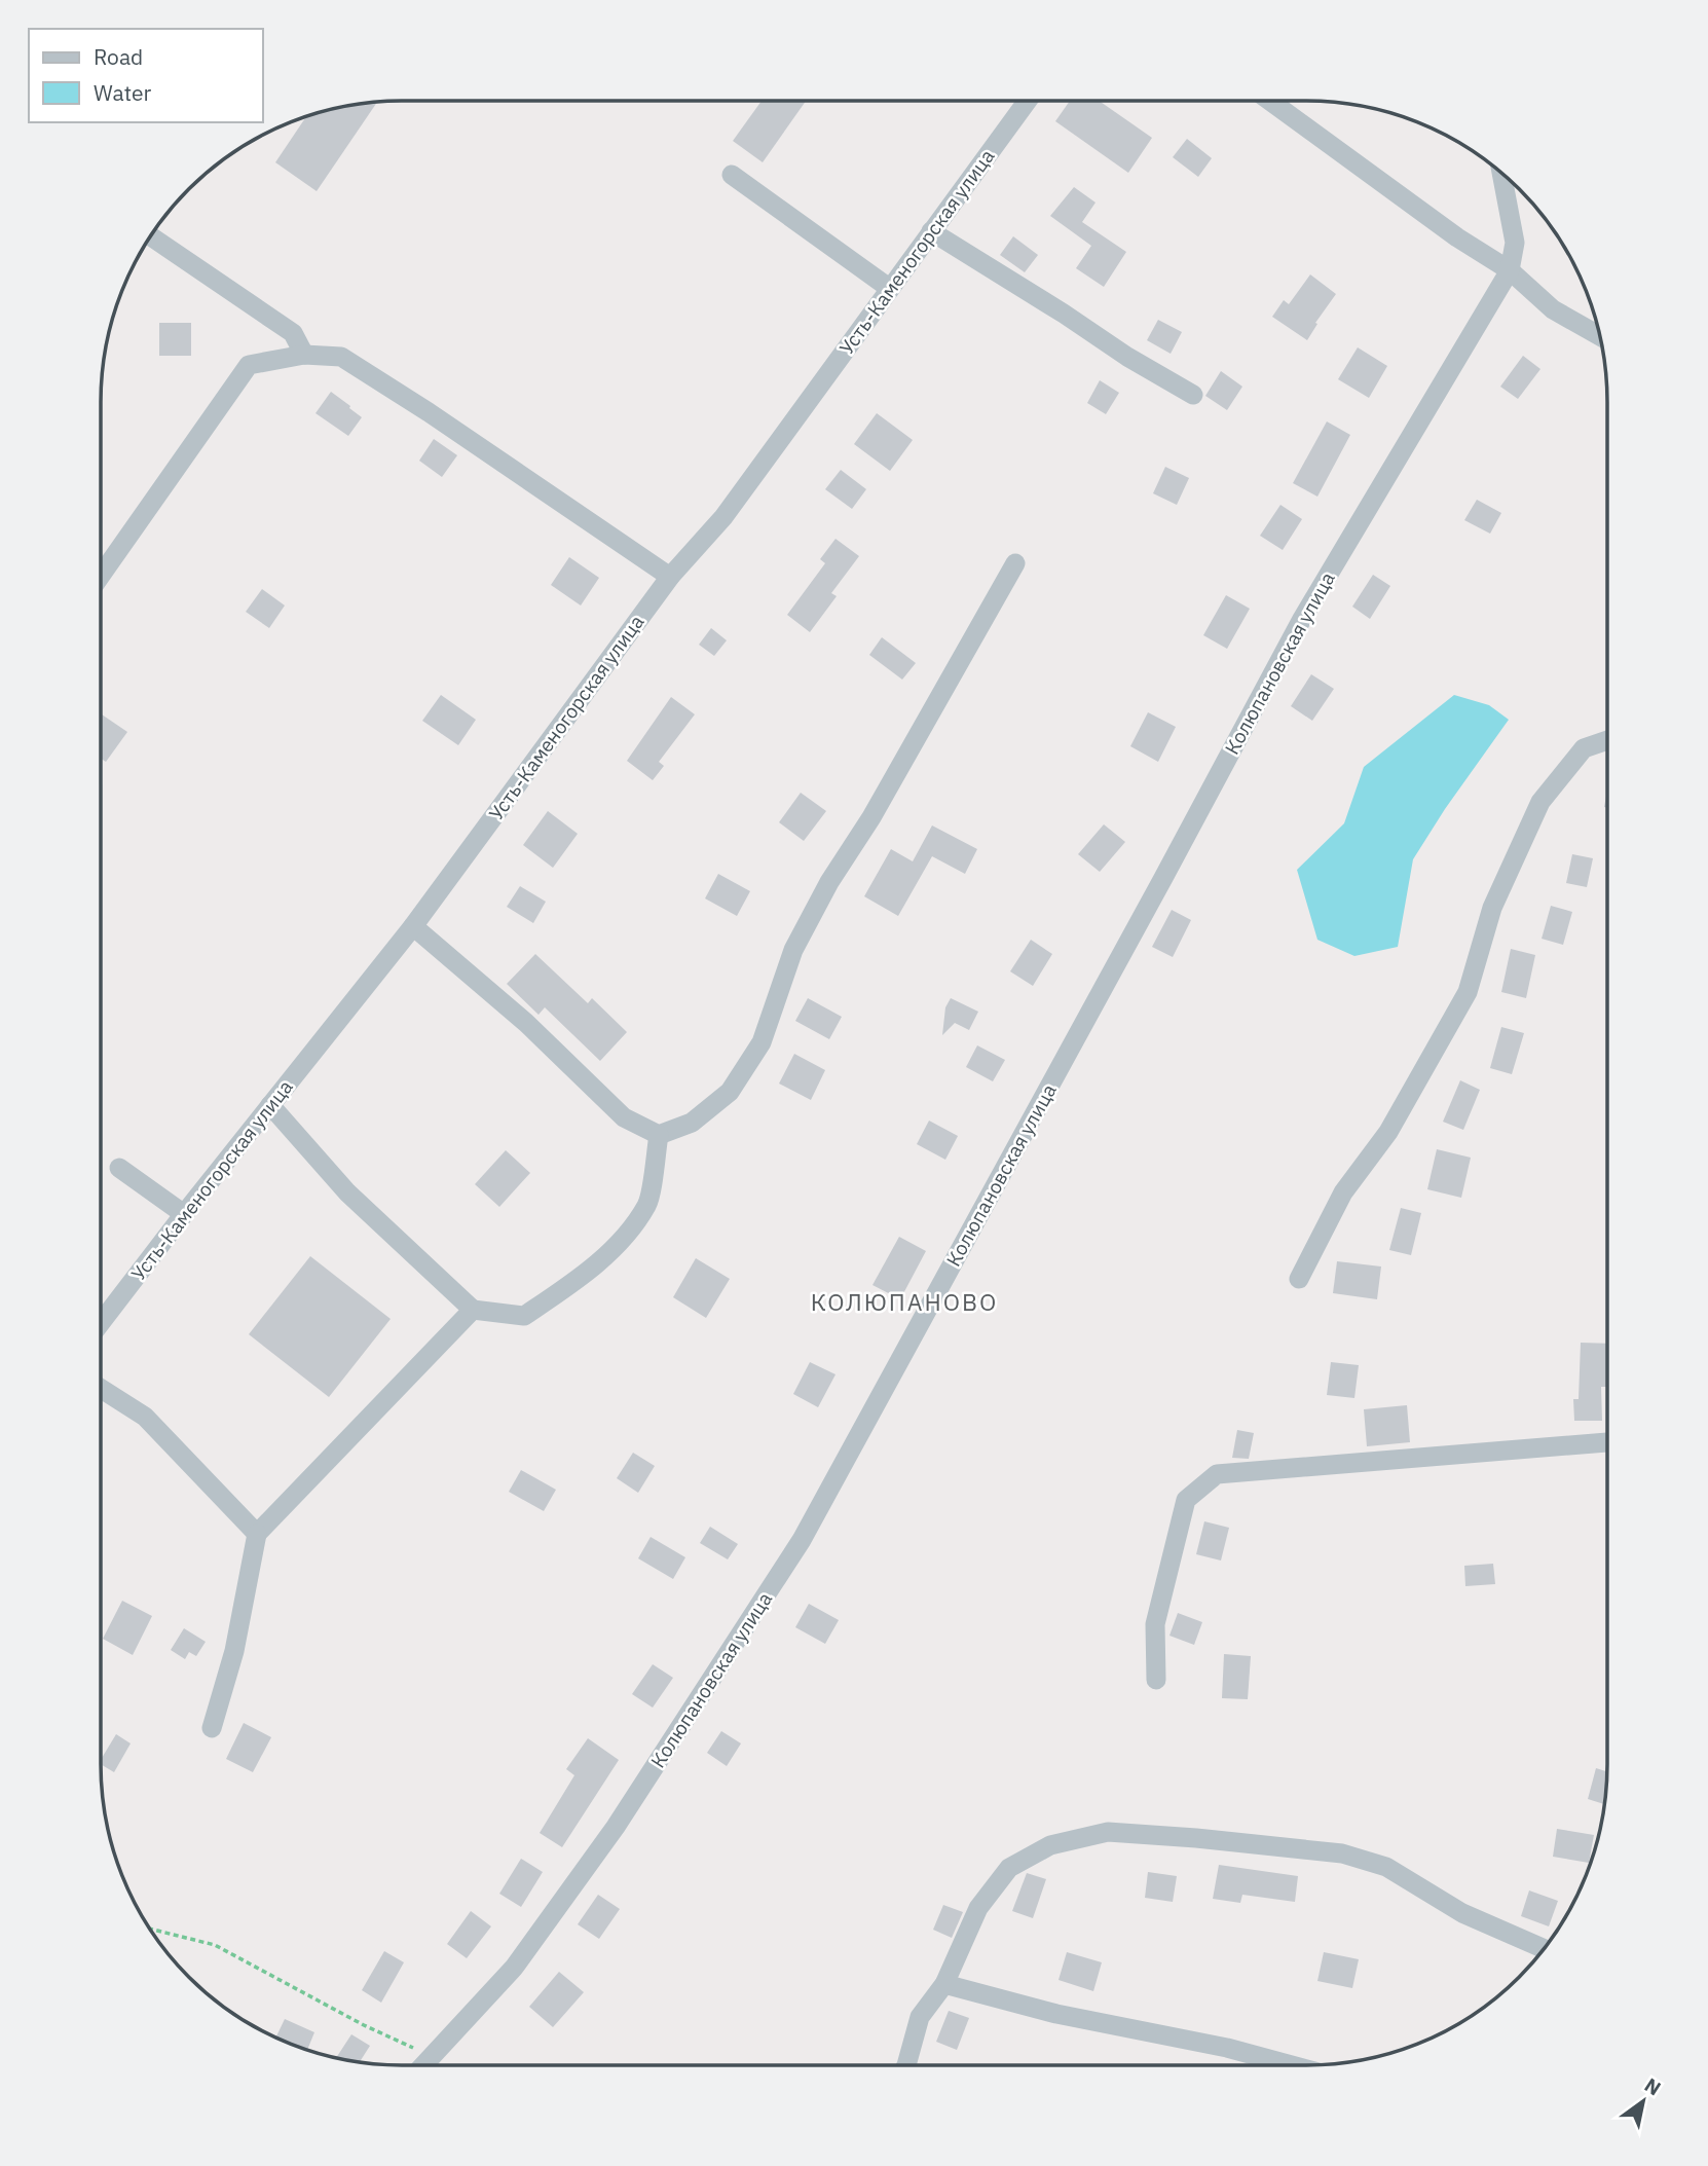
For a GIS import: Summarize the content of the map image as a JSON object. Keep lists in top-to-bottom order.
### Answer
{
  "streets": {
    "street": ["Усть-Каменогорская улица", "Колюпановская улица"]
  },
  "districts": ["КОЛЮПАНОВО"],
  "legend": ["Road", "Water"],
  "north": "top right"
}
